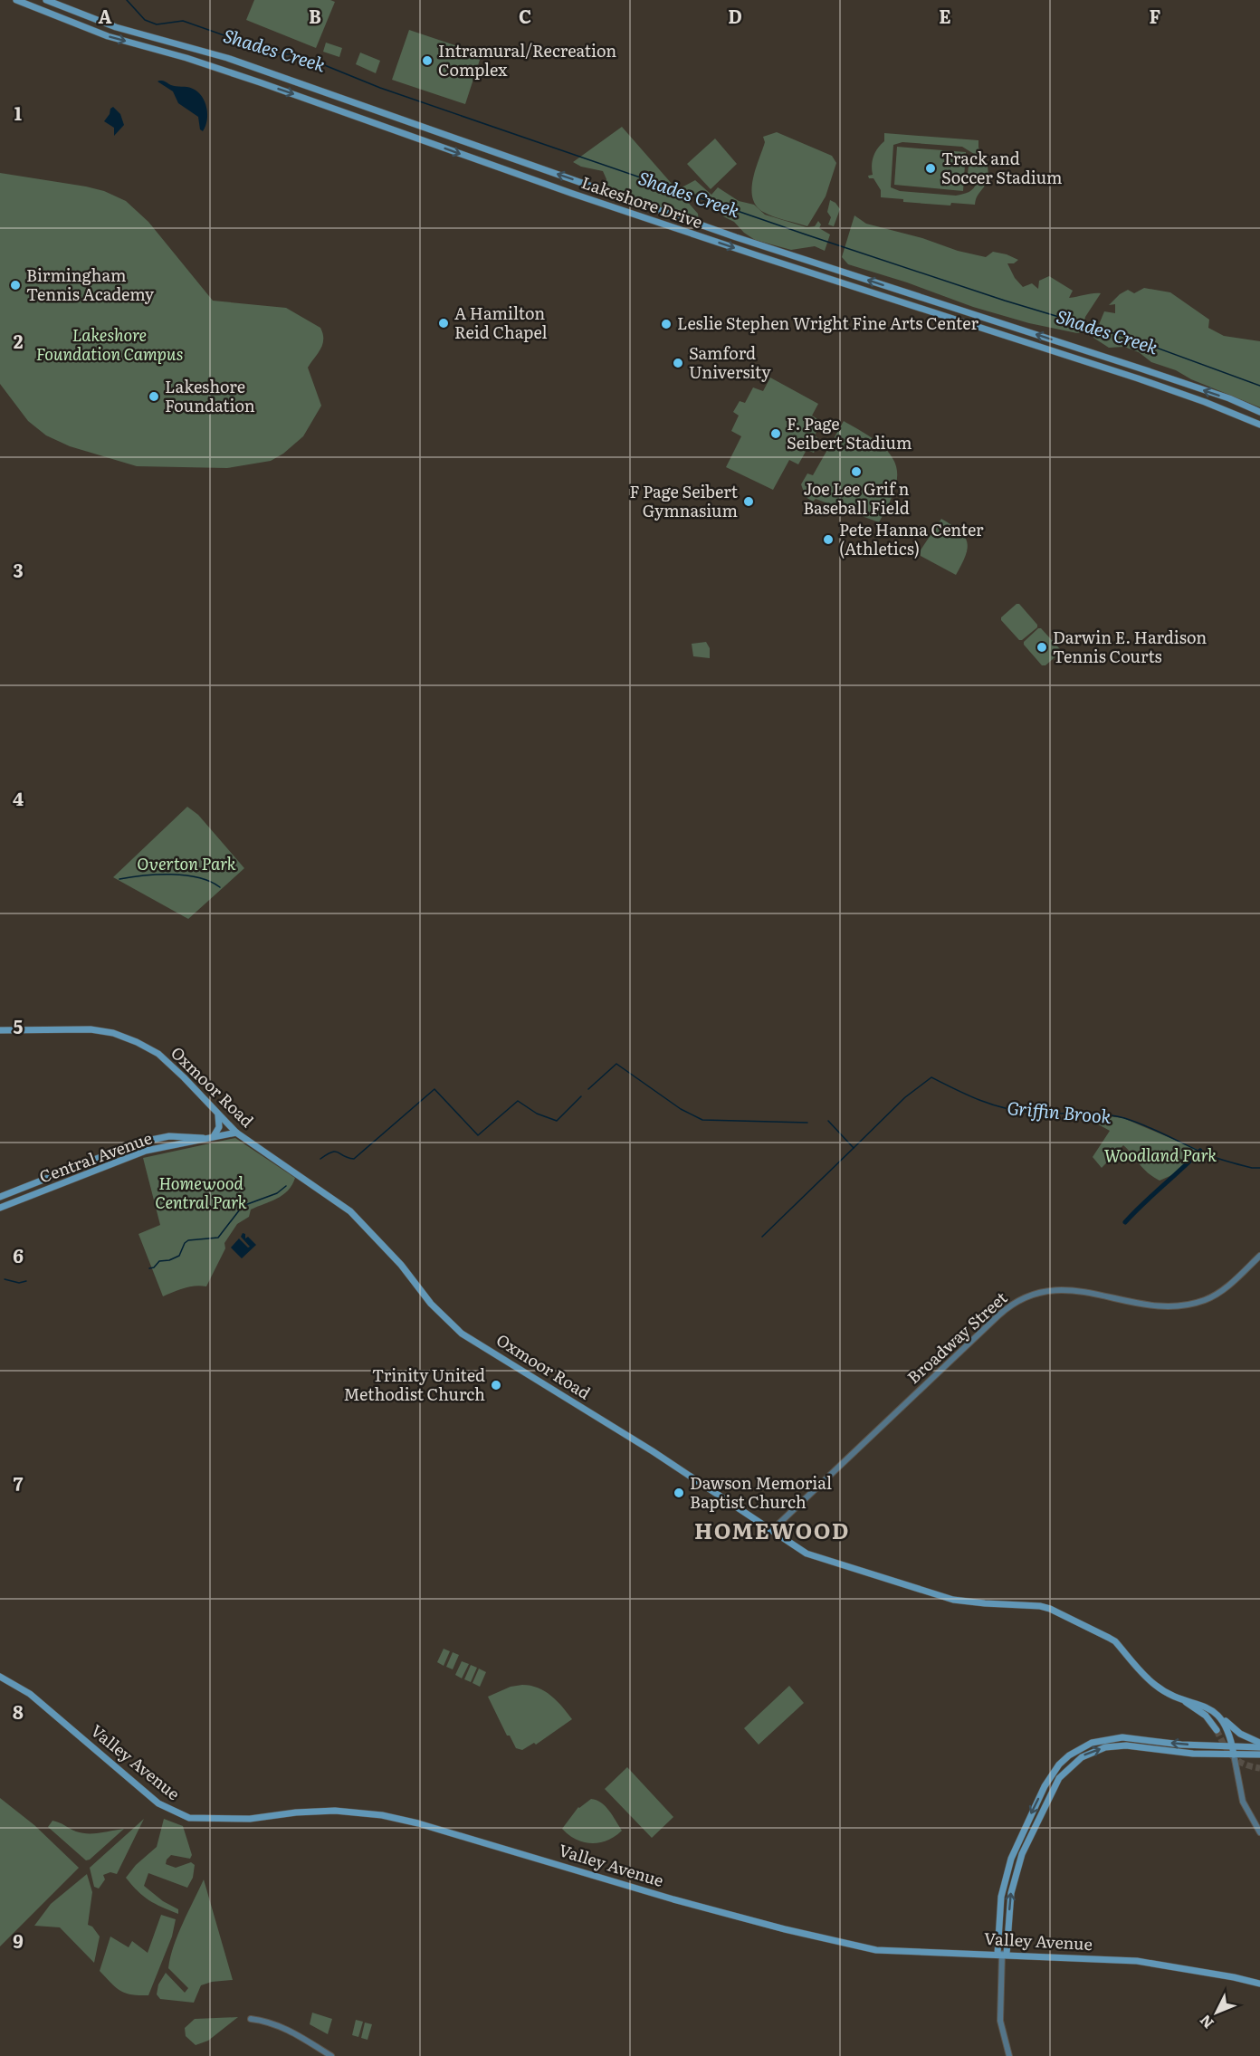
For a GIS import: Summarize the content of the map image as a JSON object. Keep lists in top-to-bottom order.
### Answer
{
  "streets": {
    "main road": [
      "Lakeshore Drive",
      "Oxmoor Road",
      "Central Avenue",
      "Valley Avenue"
    ],
    "street": ["Broadway Street"]
  },
  "crossings": [
    ["Oxmoor Road", "Central Avenue"],
    ["Oxmoor Road", "Broadway Street"]
  ],
  "districts": ["HOMEWOOD"],
  "water": ["Shades Creek", "Griffin Brook"],
  "parks": [
    "Lakeshore Foundation Campus",
    "Overton Park",
    "Woodland Park",
    "Homewood Central Park"
  ],
  "places": [
    "Intramural/Recreation Complex",
    "Track and Soccer Stadium",
    "Birmingham Tennis Academy",
    "A Hamilton Reid Chapel",
    "Leslie Stephen Wright Fine Arts Center",
    "Samford University",
    "Lakeshore Foundation",
    "F. Page Seibert Stadium",
    "Joe Lee Grif n Baseball Field",
    "F Page Seibert Gymnasium",
    "Pete Hanna Center (Athletics)",
    "Darwin E. Hardison Tennis Courts",
    "Trinity United Methodist Church",
    "Dawson Memorial Baptist Church"
  ],
  "north": "bottom left",
  "grid": {
    "columns": [
      "A",
      "B",
      "C",
      "D",
      "E",
      "F"
    ],
    "rows": [
      "1",
      "2",
      "3",
      "4",
      "5",
      "6",
      "7",
      "8",
      "9"
    ]
  }
}
